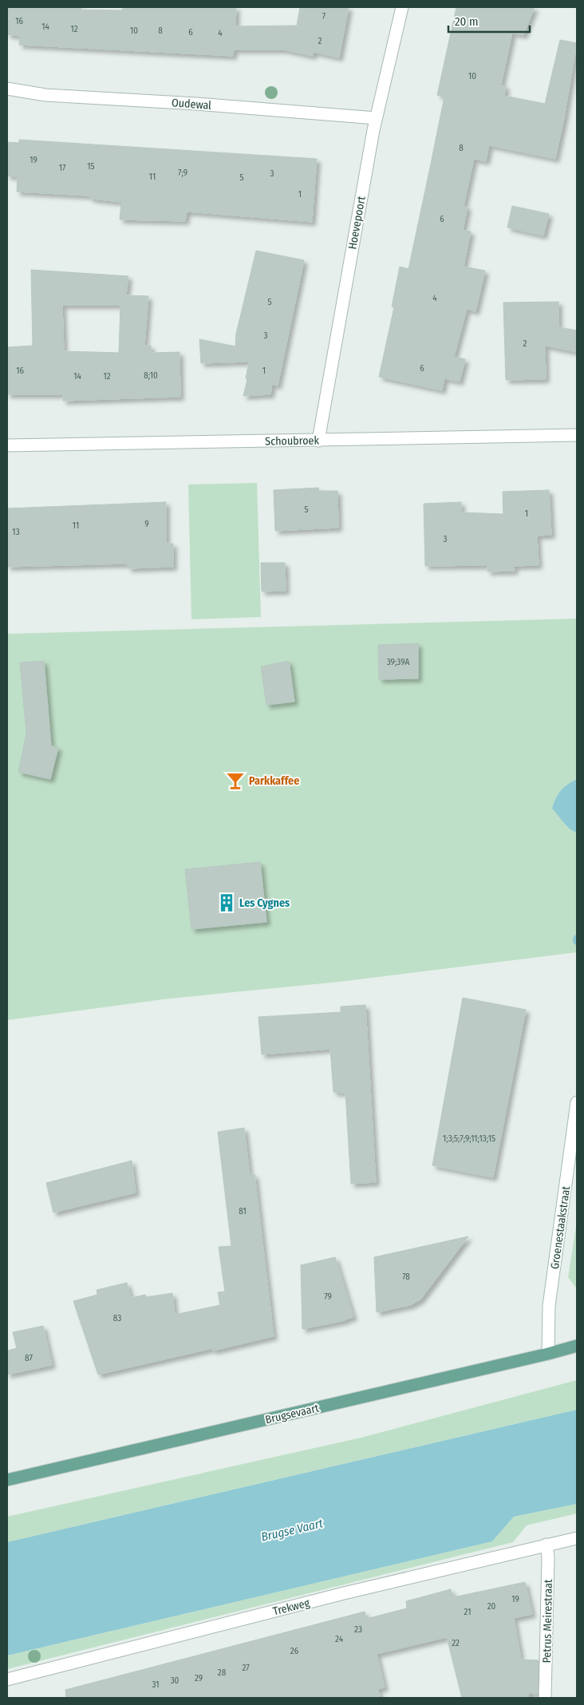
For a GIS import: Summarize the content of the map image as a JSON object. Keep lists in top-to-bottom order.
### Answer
{
  "streets": {
    "main road": ["Brugsevaart"],
    "street": [
      "Oudewal",
      "Hoevepoort",
      "Schoubroek",
      "Groenestaakstraat",
      "Trekweg",
      "Petrus Meirestraat"
    ]
  },
  "crossings": [
    ["Oudewal", "Hoevepoort"],
    ["Hoevepoort", "Schoubroek"],
    ["Groenestaakstraat", "Brugsevaart"],
    ["Trekweg", "Petrus Meirestraat"]
  ],
  "water": ["Brugse Vaart"],
  "places": {
    "bar": ["Parkkaffee"],
    "building": ["Les Cygnes"]
  },
  "house_numbers": [
    "7",
    "16",
    "14",
    "12",
    "10",
    "8",
    "6",
    "4",
    "2",
    "10",
    "8",
    "19",
    "15",
    "17",
    "7;9",
    "3",
    "11",
    "5",
    "1",
    "6",
    "4",
    "5",
    "3",
    "2",
    "6",
    "16",
    "1",
    "8;10",
    "14",
    "12",
    "5",
    "1",
    "9",
    "11",
    "13",
    "3",
    "39;39A",
    "1;3;5;7;9;11;13;15",
    "81",
    "78",
    "79",
    "83",
    "87",
    "19",
    "20",
    "21",
    "23",
    "24",
    "22",
    "26",
    "27",
    "28",
    "29",
    "30",
    "31"
  ],
  "scale_bar": "20 m"
}
